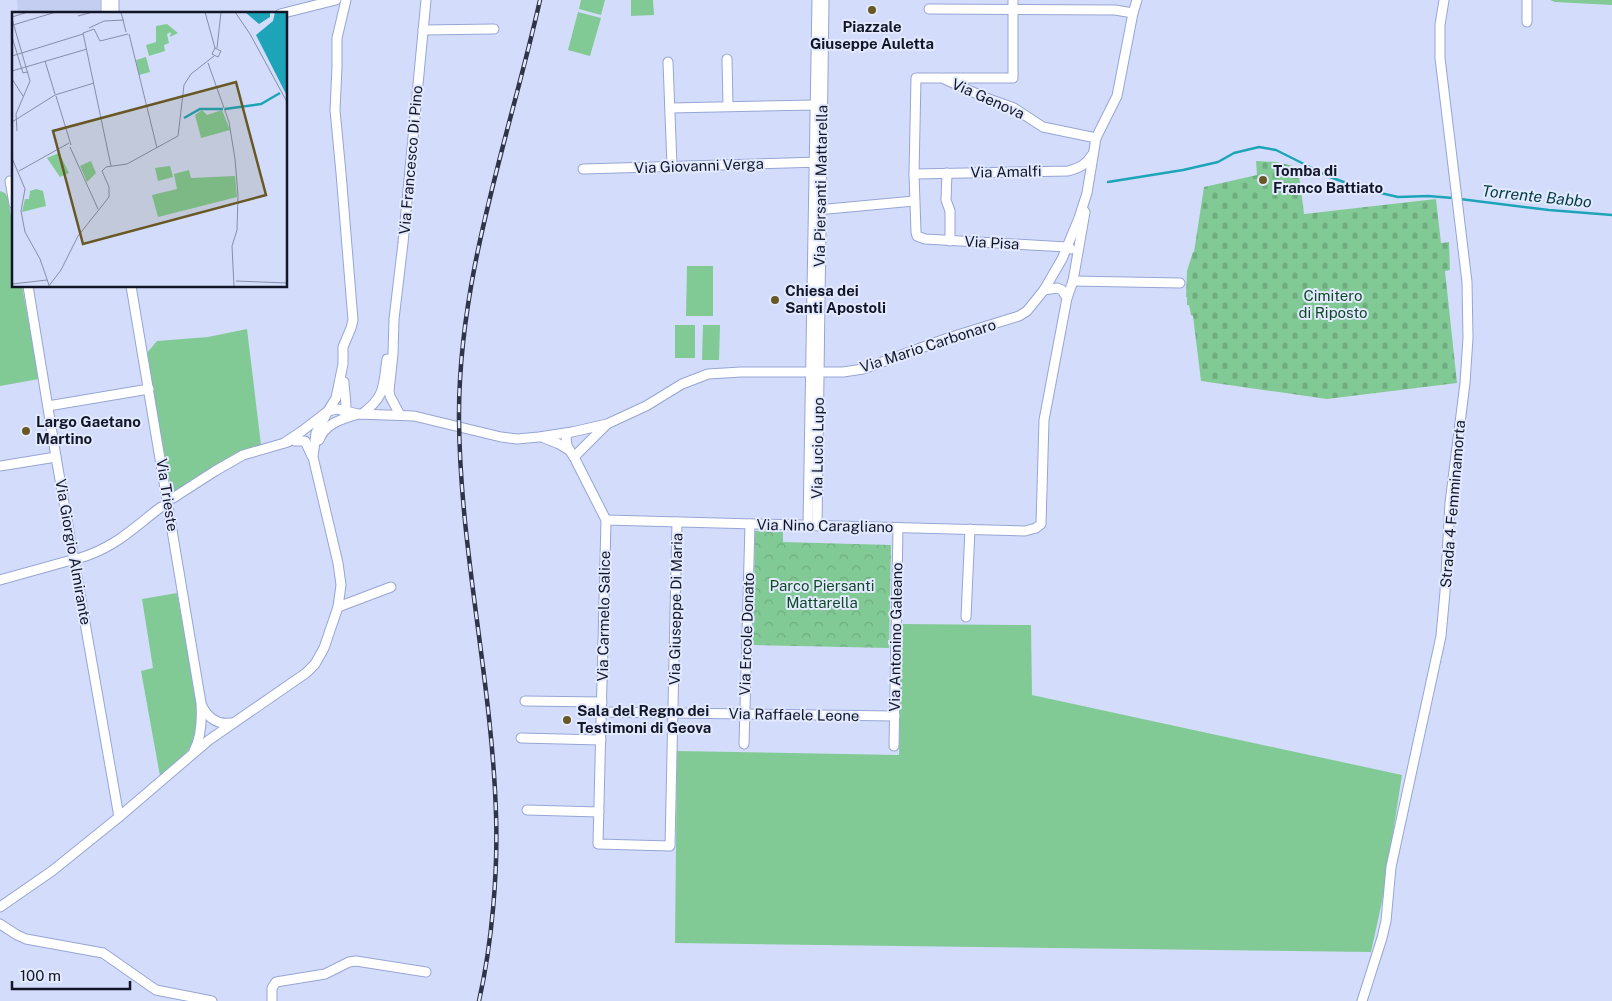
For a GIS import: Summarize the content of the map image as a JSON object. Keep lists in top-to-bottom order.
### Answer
{
  "streets": {
    "street": [
      "Via Genova",
      "Via Francesco Di Pino",
      "Via Giovanni Verga",
      "Via Amalfi",
      "Via Piersanti Mattarella",
      "Via Pisa",
      "Via Mario Carbonaro",
      "Via Lucio Lupo",
      "Via Trieste",
      "Strada 4 Femminamorta",
      "Via Nino Caragliano",
      "Via Giorgio Almirante",
      "Via Giuseppe Di Maria",
      "Via Carmelo Salice",
      "Via Ercole Donato",
      "Via Antonino Galeano",
      "Via Raffaele Leone"
    ]
  },
  "crossings": [
    ["Via Genova", "Via Amalfi"],
    ["Via Genova", "Via Pisa"],
    ["Via Genova", "Via Mario Carbonaro"],
    ["Via Giovanni Verga", "Via Piersanti Mattarella"],
    ["Via Amalfi", "Via Mario Carbonaro"],
    ["Via Piersanti Mattarella", "Via Mario Carbonaro"],
    ["Via Piersanti Mattarella", "Via Lucio Lupo"],
    ["Via Pisa", "Via Mario Carbonaro"],
    ["Via Mario Carbonaro", "Via Lucio Lupo"],
    ["Via Lucio Lupo", "Via Nino Caragliano"],
    ["Via Nino Caragliano", "Via Giuseppe Di Maria"],
    ["Via Nino Caragliano", "Via Carmelo Salice"],
    ["Via Nino Caragliano", "Via Ercole Donato"],
    ["Via Nino Caragliano", "Via Antonino Galeano"],
    ["Via Giuseppe Di Maria", "Via Carmelo Salice"],
    ["Via Giuseppe Di Maria", "Via Raffaele Leone"],
    ["Via Carmelo Salice", "Via Raffaele Leone"],
    ["Via Ercole Donato", "Via Raffaele Leone"],
    ["Via Antonino Galeano", "Via Raffaele Leone"]
  ],
  "water": ["Torrente Babbo"],
  "parks": ["Cimitero di Riposto", "Parco Piersanti Mattarella"],
  "places": [
    "Piazzale Giuseppe Auletta",
    "Tomba di Franco Battiato",
    "Chiesa dei Santi Apostoli",
    "Largo Gaetano Martino",
    "Sala del Regno dei Testimoni di Geova"
  ],
  "scale_bar": "100 m"
}
